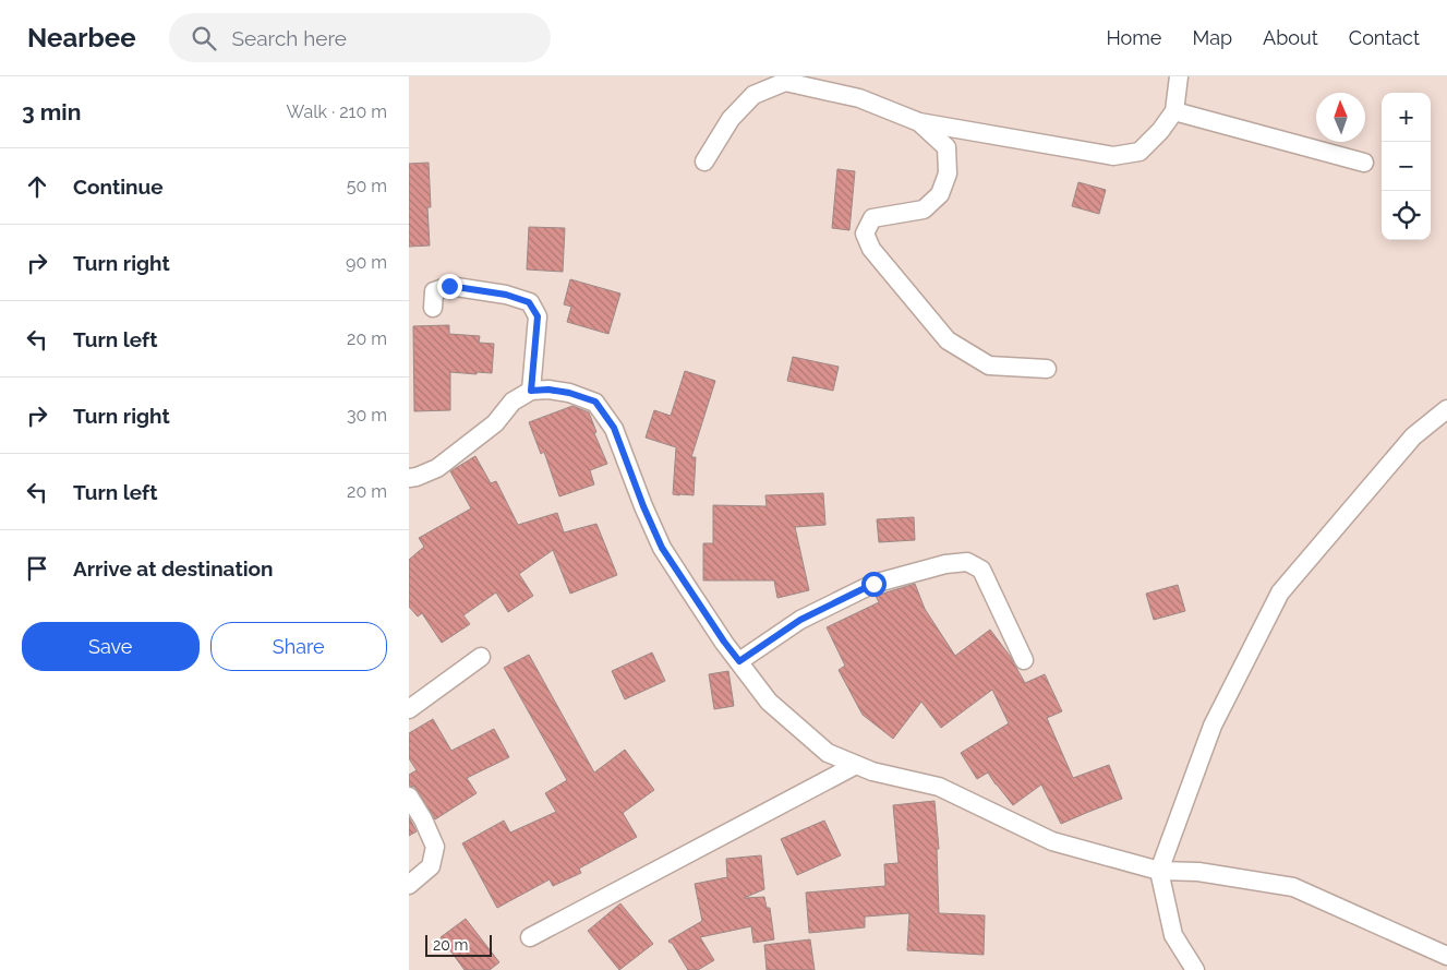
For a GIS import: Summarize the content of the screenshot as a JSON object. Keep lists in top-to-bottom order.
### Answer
{
  "scale_bar": "20 m",
  "north": "top",
  "page": {
    "header": "Nearbee",
    "search": "Search here",
    "nav": [
      "Home",
      "Map",
      "About",
      "Contact"
    ],
    "heading": ["3 min", "Walk · 210 m"],
    "map_buttons": ["+", "−"],
    "list": [
      ["Continue", "50 m"],
      ["Turn right", "90 m"],
      ["Turn left", "20 m"],
      ["Turn right", "30 m"],
      ["Turn left", "20 m"],
      "Arrive at destination"
    ],
    "buttons": ["Save", "Share"],
    "scale": "20 m"
  }
}
